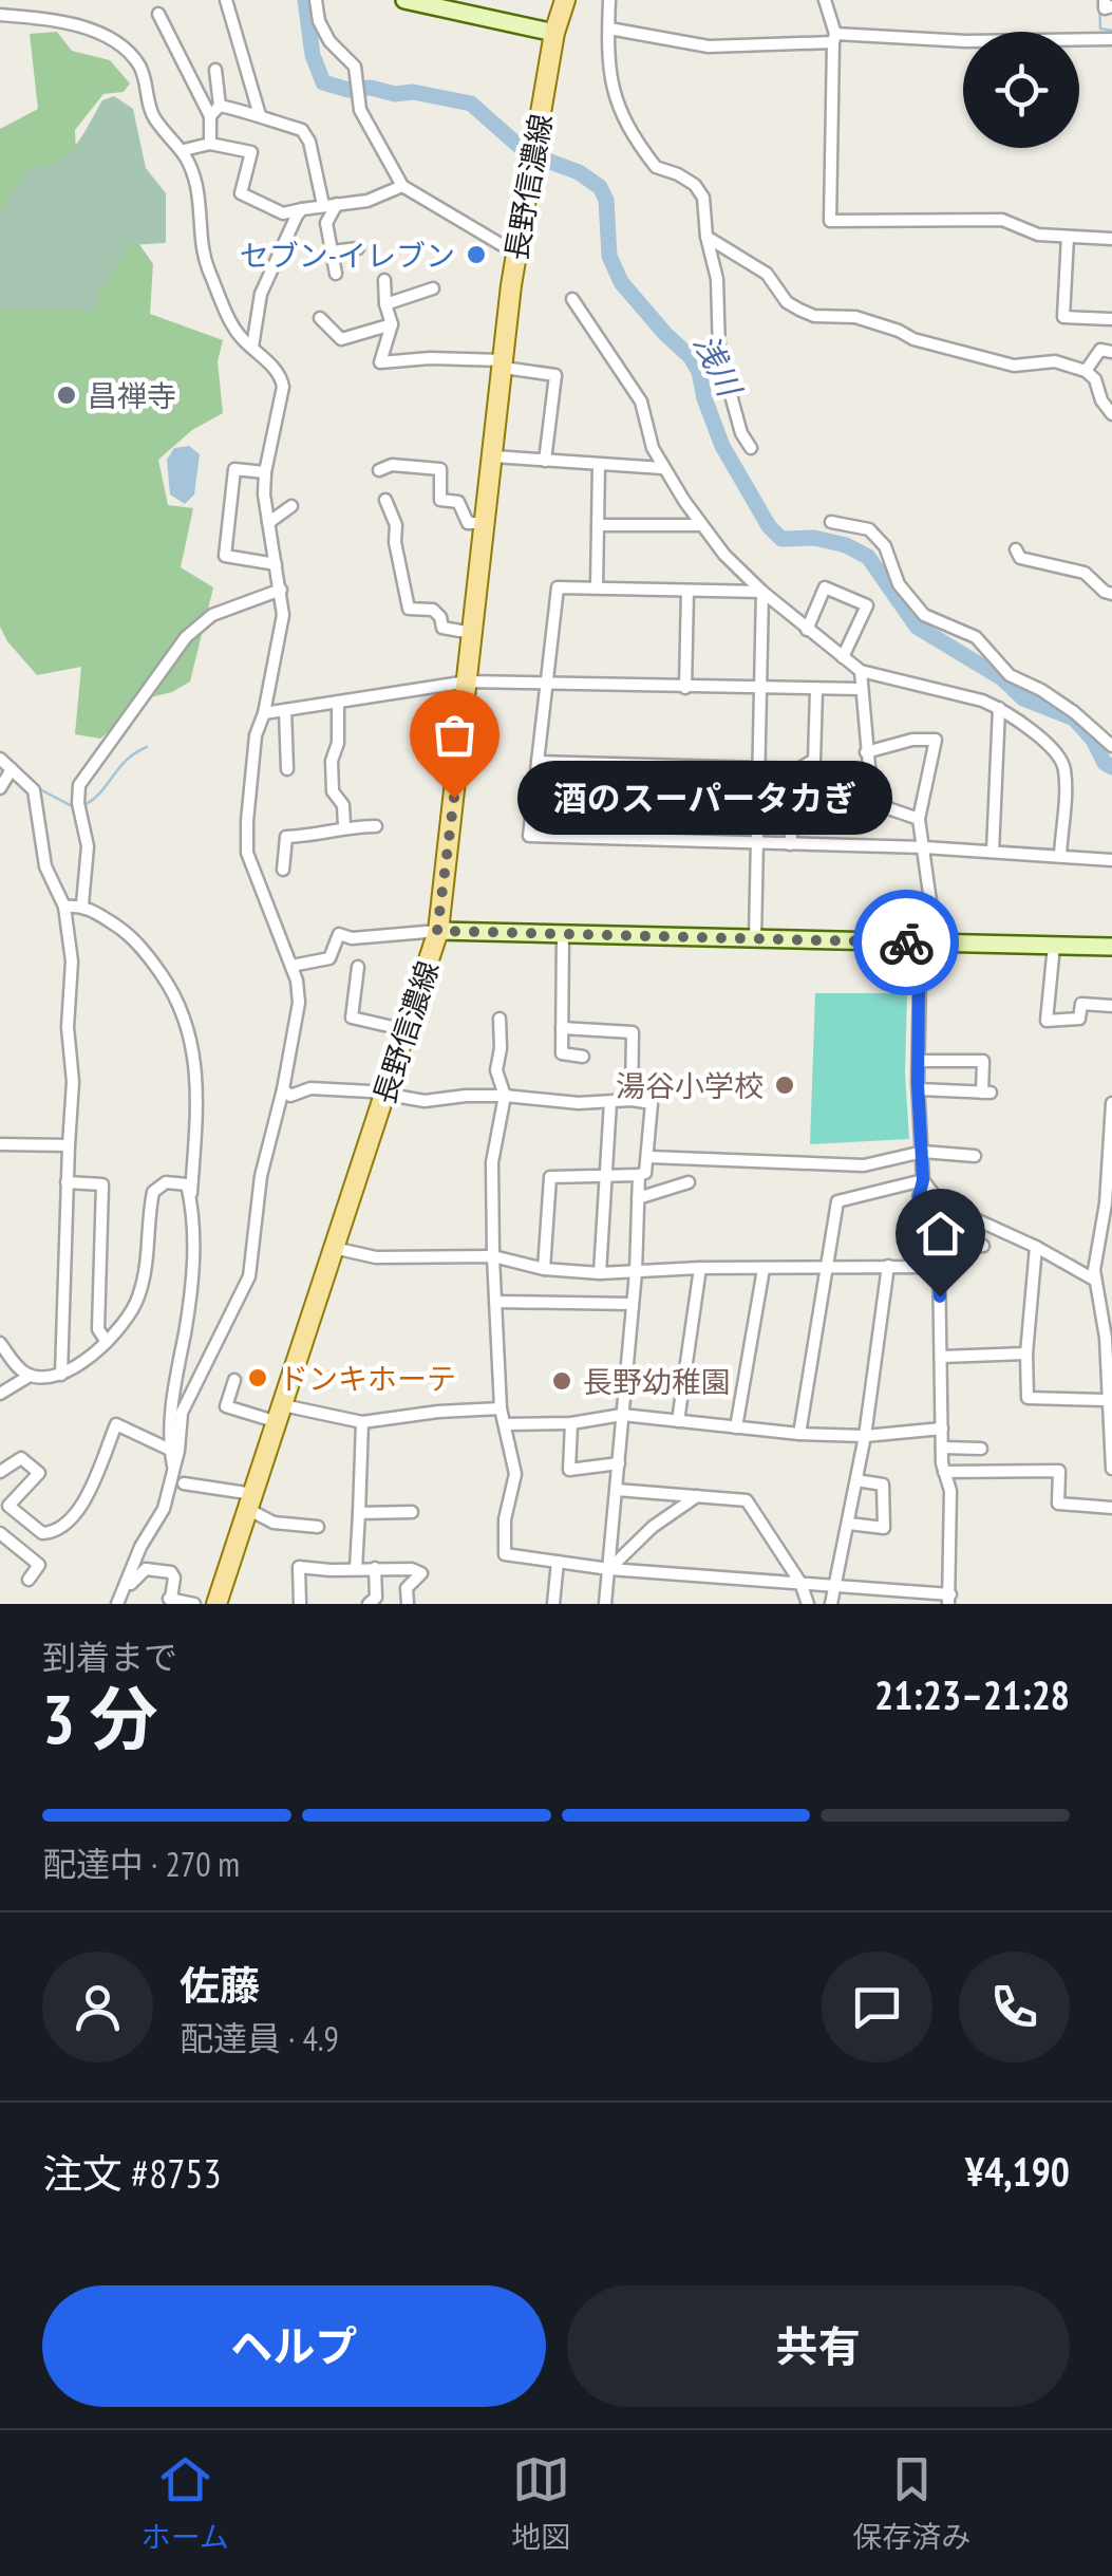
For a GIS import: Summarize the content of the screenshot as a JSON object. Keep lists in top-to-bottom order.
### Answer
{
  "streets": {
    "main road": ["長野信濃線"]
  },
  "water": ["浅川"],
  "places": [
    "セブン-イレブン",
    "昌禅寺",
    "酒のスーパータカぎ",
    "湯谷小学校",
    "ドンキホーテ",
    "長野幼稚園"
  ],
  "page": {
    "bubble": "酒のスーパータカぎ",
    "heading": ["3 分", "到着まで", "21:23–21:28"],
    "panel": [
      "佐藤",
      "配達員 · 4.9",
      "注文 #8753",
      "¥4,190"
    ],
    "bar": "配達中 · 270 m",
    "buttons": ["ヘルプ", "共有"],
    "tabs": ["ホーム", "地図", "保存済み"]
  }
}
